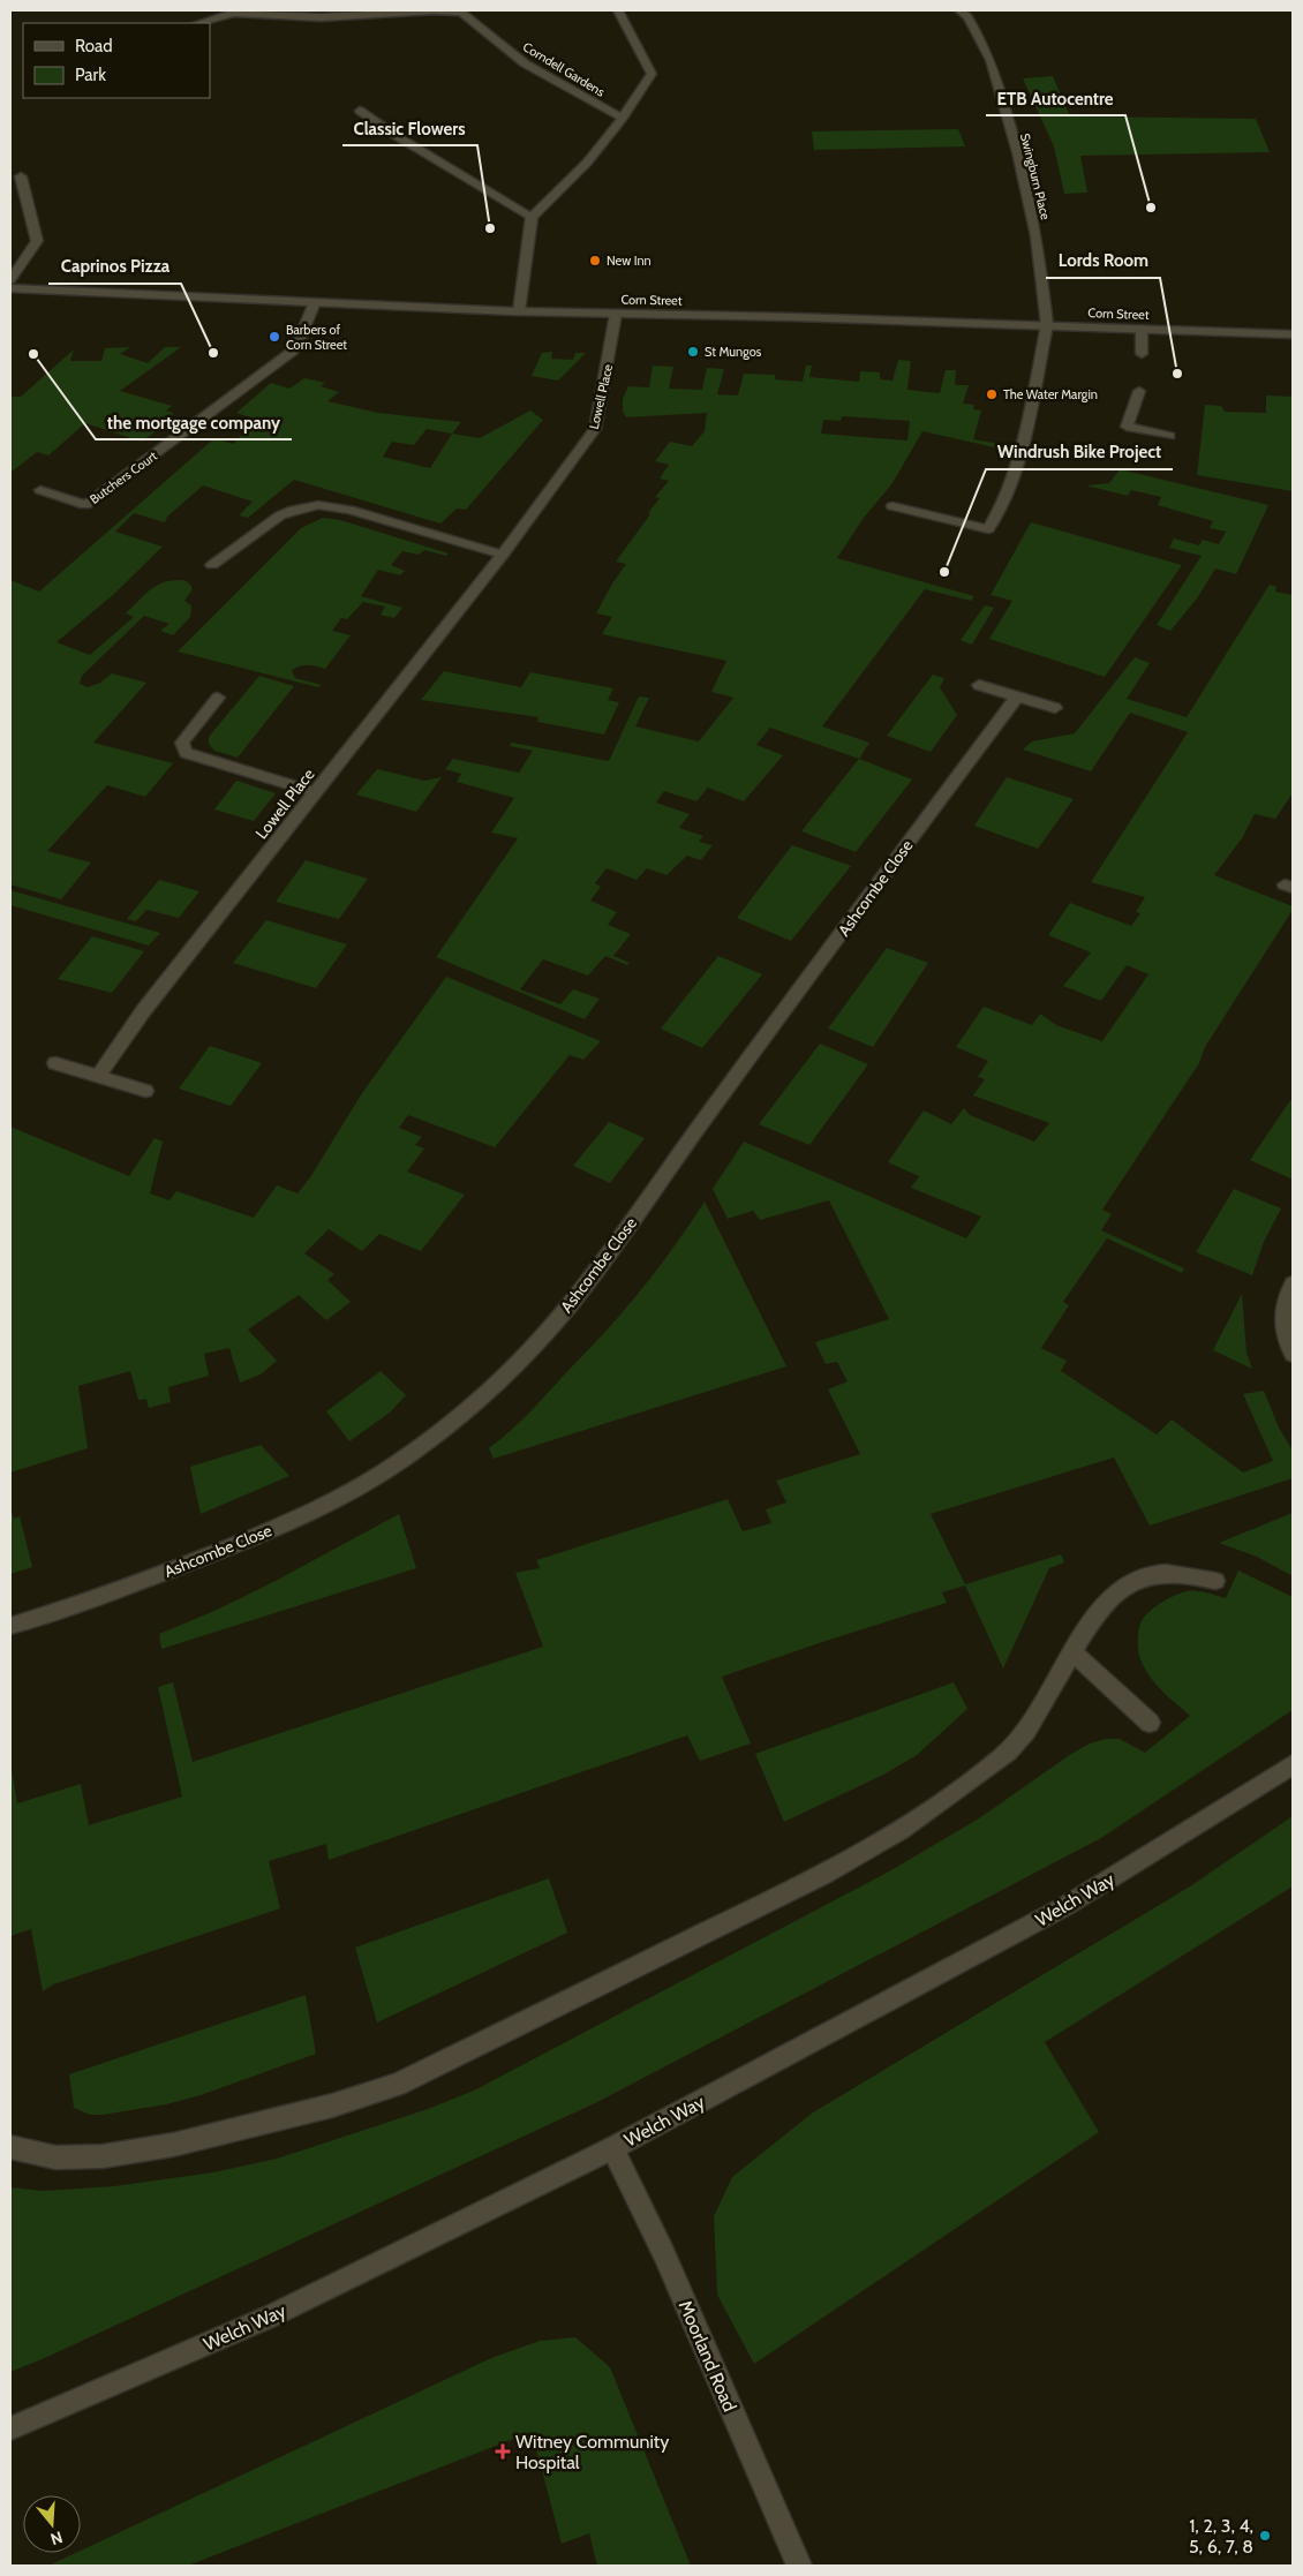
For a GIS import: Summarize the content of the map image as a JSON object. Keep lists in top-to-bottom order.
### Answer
{
  "streets": {
    "street": [
      "Corndell Gardens",
      "Swingburn Place",
      "Corn Street",
      "Lowell Place",
      "Butchers Court",
      "Ashcombe Close",
      "Welch Way",
      "Moorland Road"
    ]
  },
  "crossings": [
    ["Swingburn Place", "Corn Street"],
    ["Corn Street", "Lowell Place"],
    ["Corn Street", "Butchers Court"],
    ["Welch Way", "Moorland Road"]
  ],
  "places": {
    "other": [
      "ETB Autocentre",
      "Classic Flowers",
      "New Inn",
      "Barbers of Corn Street",
      "St Mungos",
      "Caprinos Pizza",
      "the mortgage company",
      "Lords Room",
      "The Water Margin",
      "Windrush Bike Project",
      "1, 2, 3, 4, 5, 6, 7, 8"
    ],
    "health": ["Witney Community Hospital"]
  },
  "legend": ["Road", "Park"],
  "north": "bottom"
}
